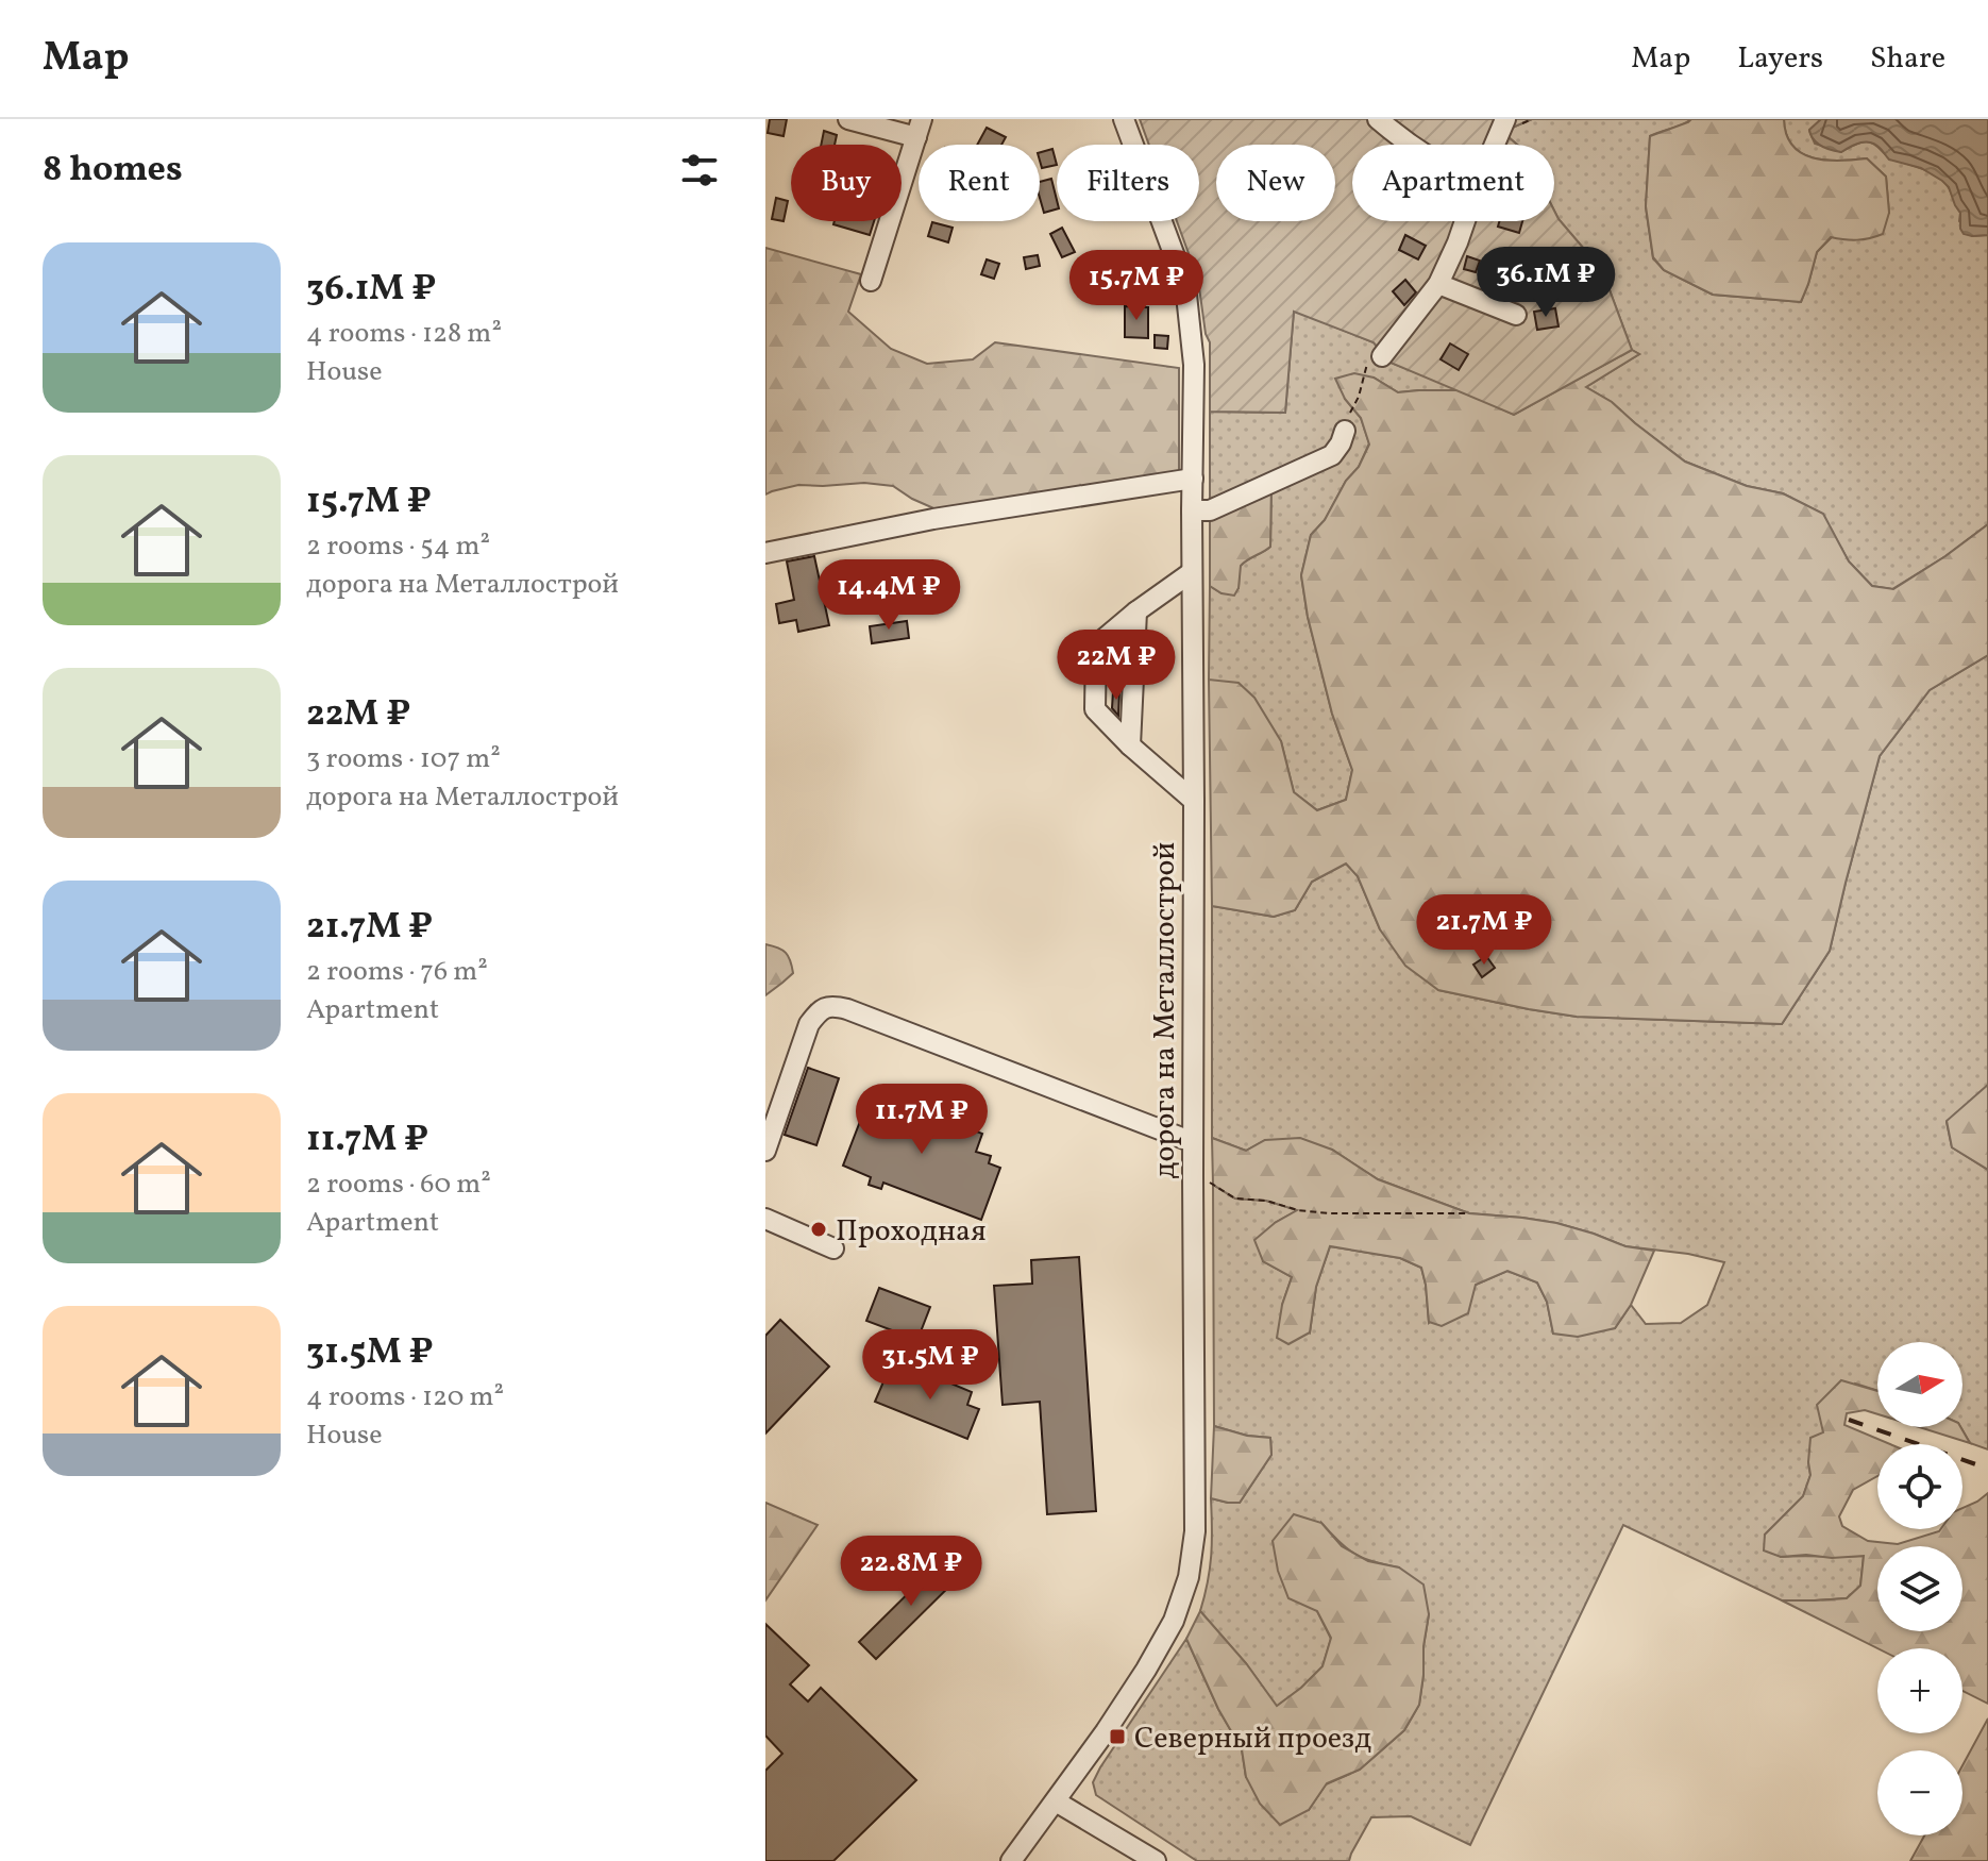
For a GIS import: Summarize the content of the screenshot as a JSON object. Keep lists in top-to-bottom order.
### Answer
{
  "streets": {
    "street": ["дорога на Металлострой"]
  },
  "places": {
    "other": ["Проходная"],
    "transit": ["Северный проезд"]
  },
  "north": "right",
  "page": {
    "header": "Map",
    "nav": ["Map", "Layers", "Share"],
    "heading": "8 homes",
    "chip": [
      "Buy",
      "Rent",
      "Filters",
      "New",
      "Apartment"
    ],
    "list": [
      {
        "name": "36.1M ₽",
        "note": "4 rooms · 128 m² · House"
      },
      {
        "name": "15.7M ₽",
        "note": "2 rooms · 54 m² · дорога на Металлострой"
      },
      {
        "name": "22M ₽",
        "note": "3 rooms · 107 m² · дорога на Металлострой"
      },
      {
        "name": "21.7M ₽",
        "note": "2 rooms · 76 m² · Apartment"
      },
      {
        "name": "11.7M ₽",
        "note": "2 rooms · 60 m² · Apartment"
      },
      {
        "name": "31.5M ₽",
        "note": "4 rooms · 120 m² · House"
      }
    ],
    "price": [
      "36.1M ₽",
      "15.7M ₽",
      "14.4M ₽",
      "22M ₽",
      "21.7M ₽",
      "11.7M ₽",
      "31.5M ₽",
      "22.8M ₽"
    ],
    "map_buttons": ["+", "−"]
  }
}
